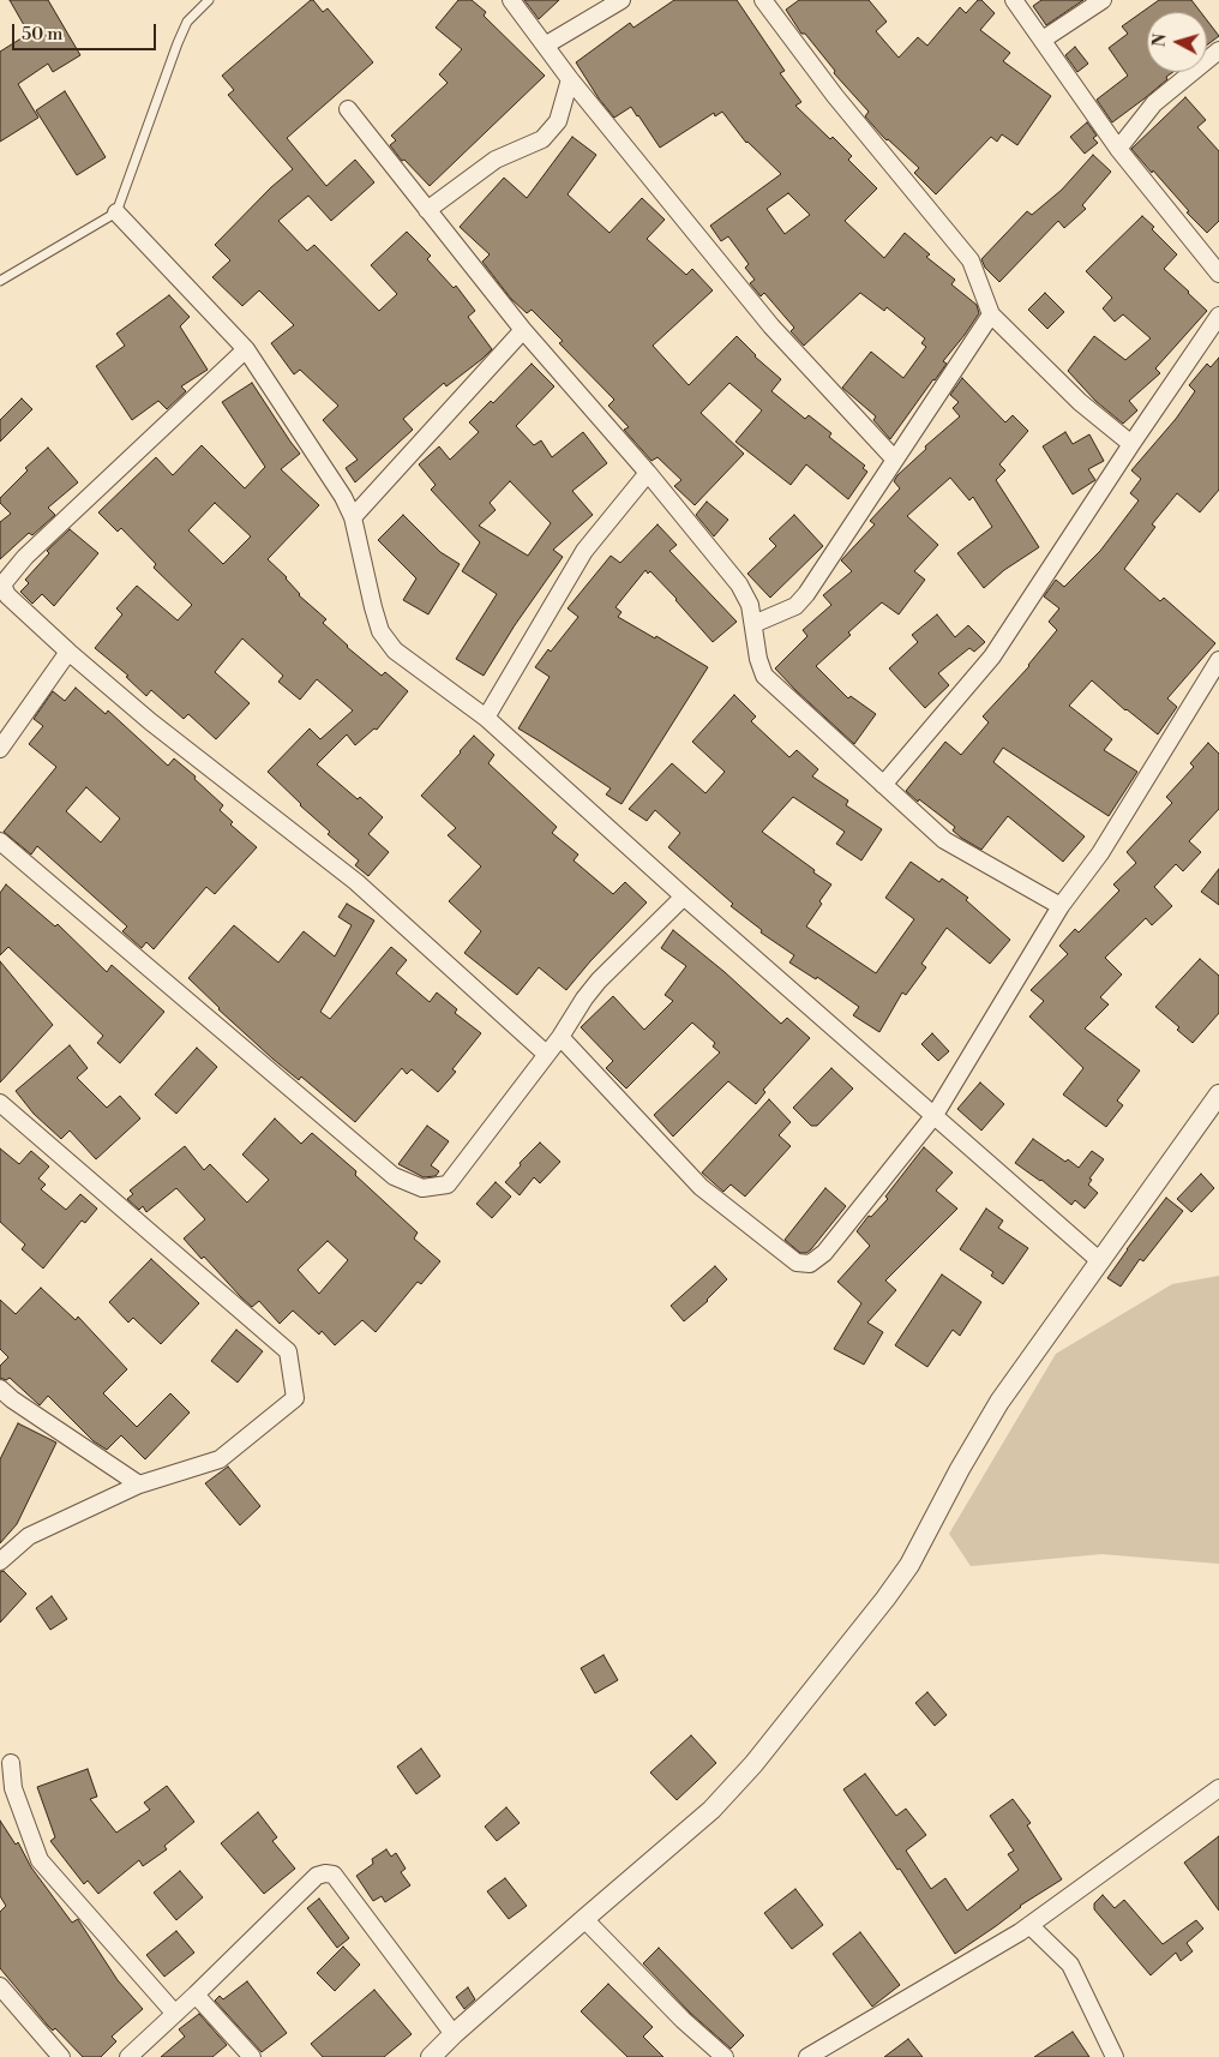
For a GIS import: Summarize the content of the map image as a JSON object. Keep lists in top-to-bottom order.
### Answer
{
  "scale_bar": "50 m",
  "north": "left"
}
